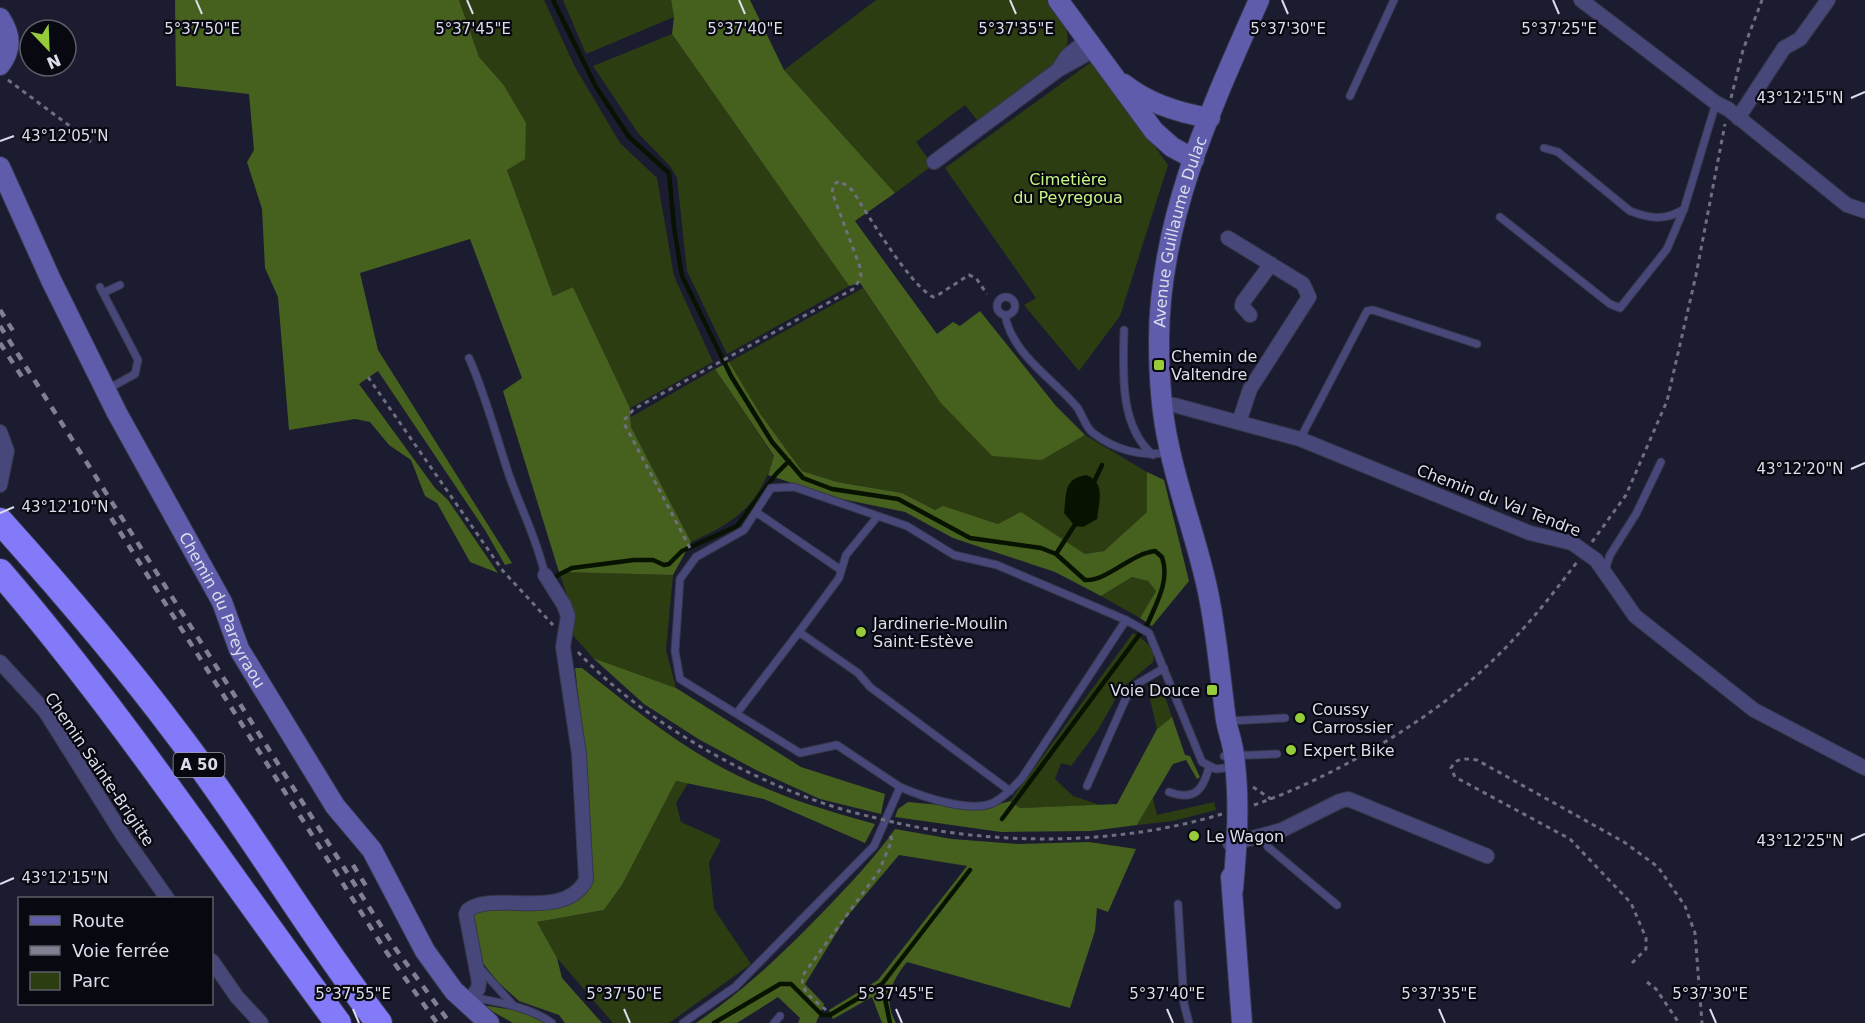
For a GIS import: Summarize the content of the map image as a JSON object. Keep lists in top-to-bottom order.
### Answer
{
  "streets": {
    "highway": ["A 50"],
    "street": [
      "Avenue Guillaume Dulac",
      "Chemin du Val Tendre",
      "Chemin du Pareyraou",
      "Chemin Sainte-Brigitte"
    ]
  },
  "crossings": [
    ["Avenue Guillaume Dulac", "Chemin du Val Tendre"]
  ],
  "parks": ["Cimetière du Peyregoua"],
  "places": {
    "transit": ["Chemin de Valtendre", "Voie Douce"],
    "other": [
      "Jardinerie-Moulin Saint-Estève",
      "Coussy Carrossier",
      "Expert Bike",
      "Le Wagon"
    ]
  },
  "legend": ["Route", "Voie ferrée", "Parc"],
  "north": "bottom right",
  "coordinates": [
    "5°37'50\"E",
    "5°37'45\"E",
    "5°37'40\"E",
    "5°37'35\"E",
    "5°37'30\"E",
    "5°37'25\"E",
    "43°12'15\"N",
    "43°12'05\"N",
    "43°12'20\"N",
    "43°12'10\"N",
    "43°12'25\"N",
    "5°37'55\"E"
  ]
}
